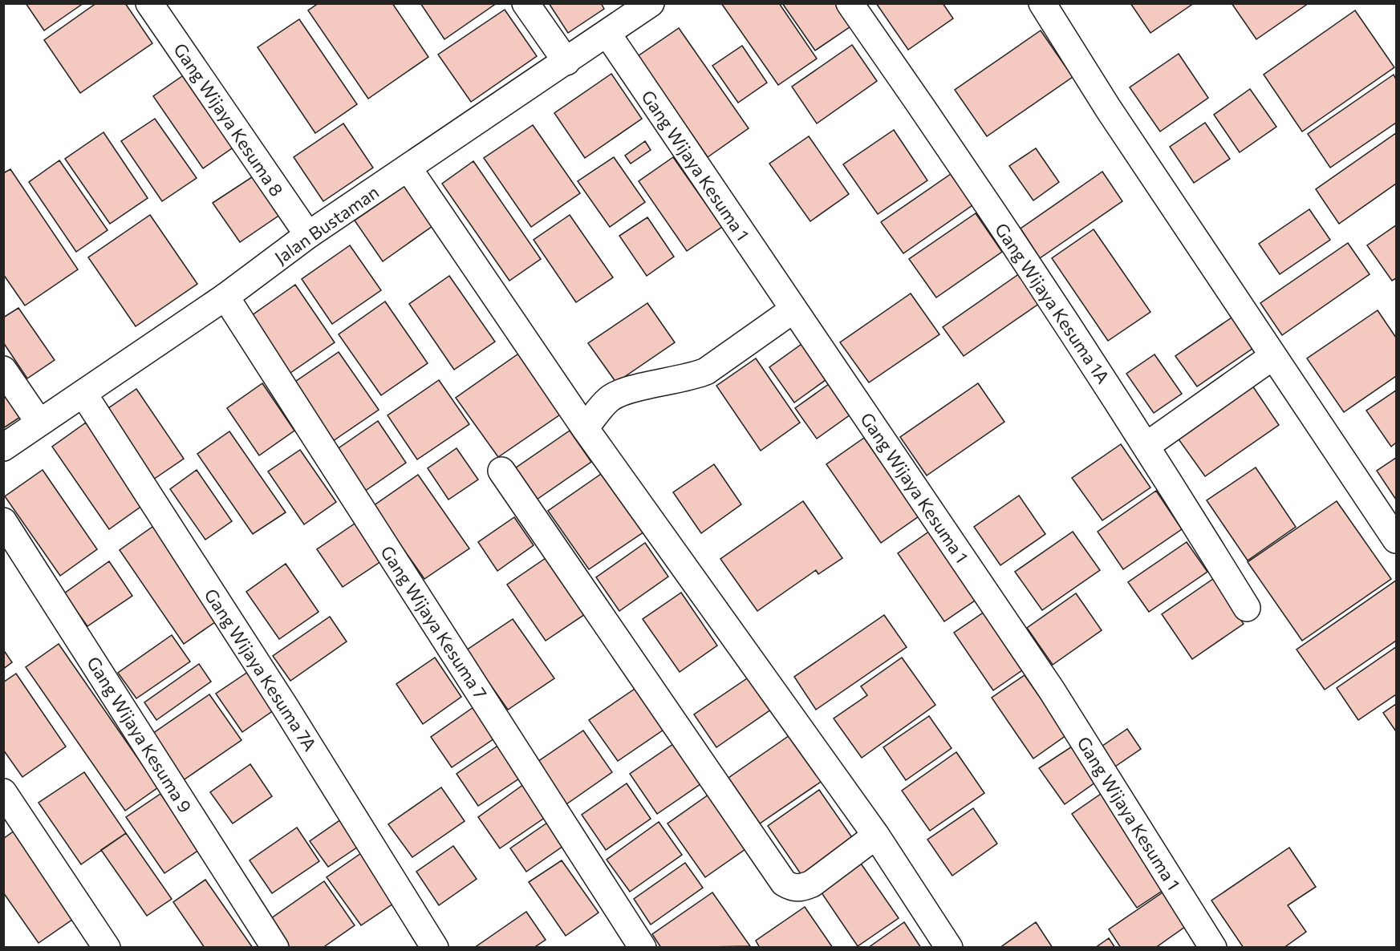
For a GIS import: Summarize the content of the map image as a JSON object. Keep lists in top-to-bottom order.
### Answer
{
  "streets": {
    "street": [
      "Gang Wijaya Kesuma 8",
      "Gang Wijaya Kesuma 1",
      "Jalan Bustaman",
      "Gang Wijaya Kesuma 1A",
      "Gang Wijaya Kesuma 7",
      "Gang Wijaya Kesuma 7A",
      "Gang Wijaya Kesuma 9"
    ]
  },
  "crossings": [
    ["Gang Wijaya Kesuma 8", "Jalan Bustaman"],
    ["Gang Wijaya Kesuma 1", "Jalan Bustaman"],
    ["Jalan Bustaman", "Gang Wijaya Kesuma 7"],
    ["Jalan Bustaman", "Gang Wijaya Kesuma 7A"]
  ]
}
